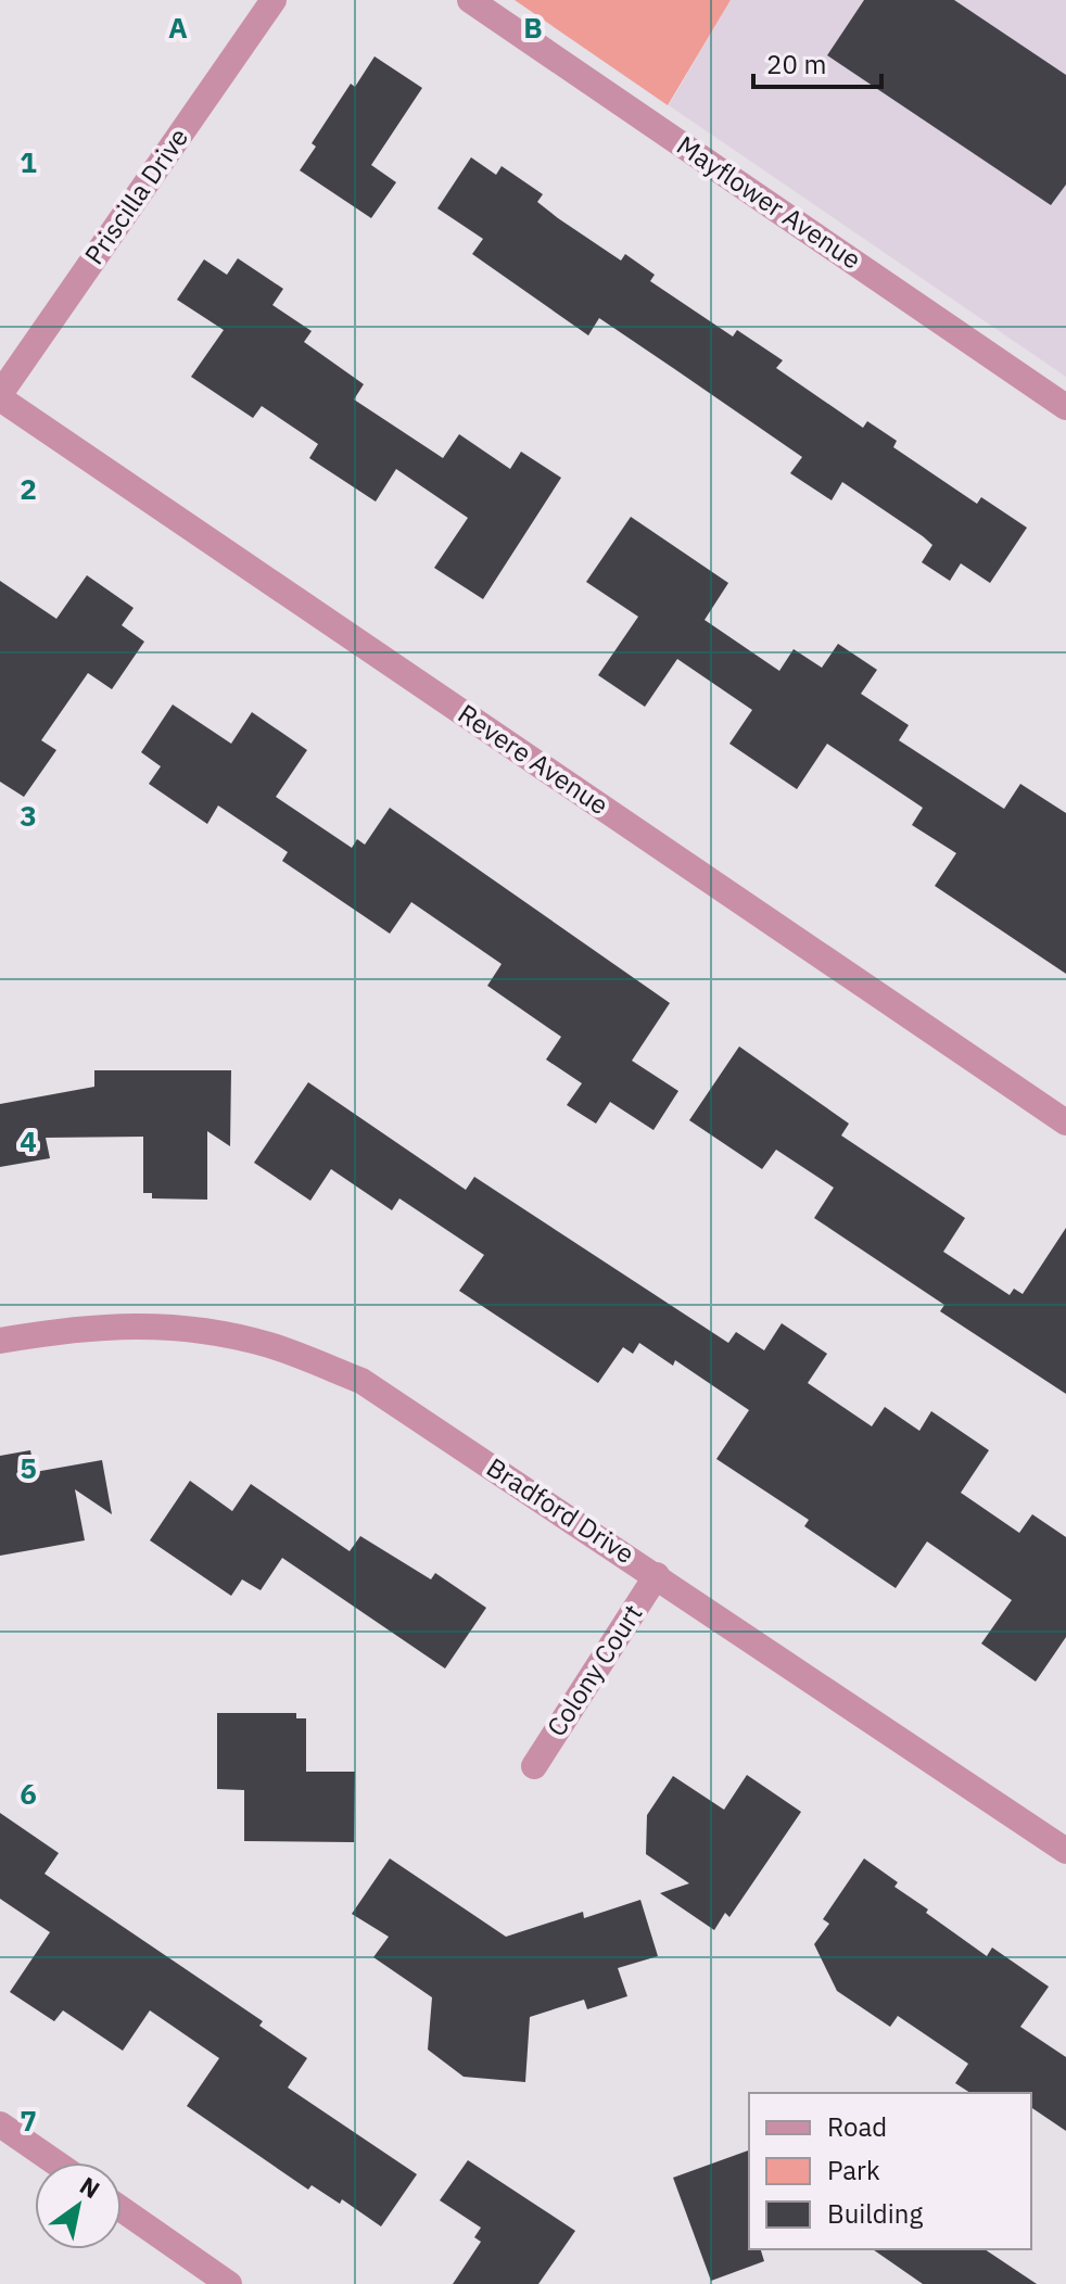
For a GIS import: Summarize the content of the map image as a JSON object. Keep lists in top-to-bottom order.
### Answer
{
  "streets": {
    "street": [
      "Priscilla Drive",
      "Mayflower Avenue",
      "Revere Avenue",
      "Bradford Drive",
      "Colony Court"
    ]
  },
  "crossings": [
    ["Priscilla Drive", "Revere Avenue"],
    ["Bradford Drive", "Colony Court"]
  ],
  "legend": ["Road", "Park", "Building"],
  "scale_bar": "20 m",
  "north": "top right",
  "grid": {
    "columns": ["A", "B"],
    "rows": [
      "1",
      "2",
      "3",
      "4",
      "5",
      "6",
      "7"
    ]
  }
}
